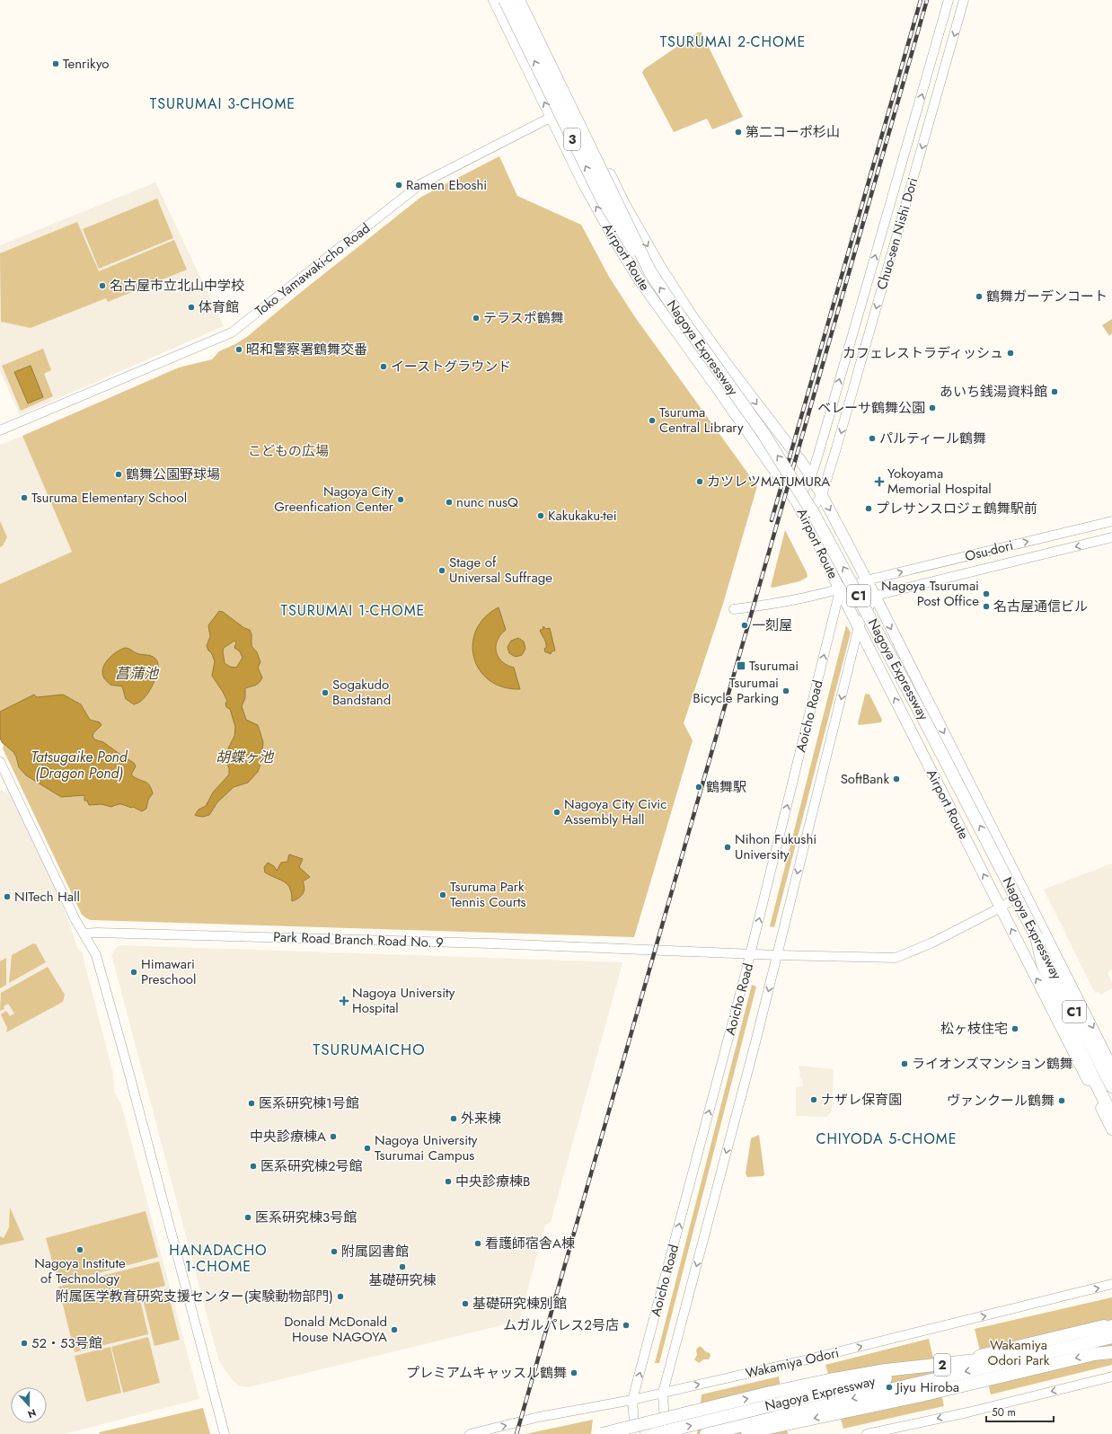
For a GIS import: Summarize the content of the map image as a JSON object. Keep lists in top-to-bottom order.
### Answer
{
  "streets": {
    "highway": [
      "3",
      "Nagoya Expressway",
      "C1",
      "2"
    ],
    "main road": ["Airport Route"],
    "street": [
      "Chuo-sen Nishi Dori",
      "Toko Yamawaki-cho Road",
      "Osu-dori",
      "Aoicho Road",
      "Park Road Branch Road No. 9",
      "Wakamiya Odori"
    ]
  },
  "crossings": [
    ["Chuo-sen Nishi Dori", "Airport Route"],
    ["Airport Route", "Toko Yamawaki-cho Road"],
    ["Airport Route", "Osu-dori"],
    ["Airport Route", "Aoicho Road"],
    ["Airport Route", "Park Road Branch Road No. 9"],
    ["Osu-dori", "Aoicho Road"],
    ["Aoicho Road", "Park Road Branch Road No. 9"],
    ["Aoicho Road", "Wakamiya Odori"]
  ],
  "one_way": ["Wakamiya Odori"],
  "districts": [
    "TSURUMAI 2-CHOME",
    "TSURUMAI 3-CHOME",
    "TSURUMAI 1-CHOME",
    "TSURUMAICHO",
    "CHIYODA 5-CHOME",
    "HANADACHO 1-CHOME"
  ],
  "water": ["菖蒲池", "Tatsugaike Pond (Dragon Pond)", "胡蝶ヶ池"],
  "parks": ["こどもの広場", "Wakamiya Odori Park"],
  "places": {
    "other": [
      "Tenrikyo",
      "第二コーポ杉山",
      "Ramen Eboshi",
      "名古屋市立北山中学校",
      "鶴舞ガーデンコート",
      "体育館",
      "テラスポ鶴舞",
      "昭和警察署鶴舞交番",
      "カフェレストラディッシュ",
      "イーストグラウンド",
      "あいち銭湯資料館",
      "ベレーサ鶴舞公園",
      "Tsuruma Central Library",
      "パルティール鶴舞",
      "鶴舞公園野球場",
      "カツレツMATUMURA",
      "Tsuruma Elementary School",
      "Nagoya City Greenfication Center",
      "nunc nusQ",
      "プレサンスロジェ鶴舞駅前",
      "Kakukaku-tei",
      "Stage of Universal Suffrage",
      "Nagoya Tsurumai Post Office",
      "名古屋通信ビル",
      "一刻屋",
      "Tsurumai Bicycle Parking",
      "Sogakudo Bandstand",
      "SoftBank",
      "鶴舞駅",
      "Nagoya City Civic Assembly Hall",
      "Nihon Fukushi University",
      "Tsuruma Park Tennis Courts",
      "NITech Hall",
      "Himawari Preschool",
      "松ヶ枝住宅",
      "ライオンズマンション鶴舞",
      "ナザレ保育園",
      "ヴァンクール鶴舞",
      "医系研究棟1号館",
      "外来棟",
      "中央診療棟A",
      "Nagoya University Tsurumai Campus",
      "医系研究棟2号館",
      "中央診療棟B",
      "医系研究棟3号館",
      "看護師宿舎A棟",
      "Nagoya Institute of Technology",
      "附属図書館",
      "基礎研究棟",
      "附属医学教育研究支援センター(実験動物部門)",
      "基礎研究棟別館",
      "ムガルパレス２号店",
      "Donald McDonald House NAGOYA",
      "52・53号館",
      "プレミアムキャッスル鶴舞",
      "Jiyu Hiroba"
    ],
    "health": ["Yokoyama Memorial Hospital", "Nagoya University Hospital"],
    "transit": ["Tsurumai"]
  },
  "scale_bar": "50 m",
  "north": "bottom"
}
